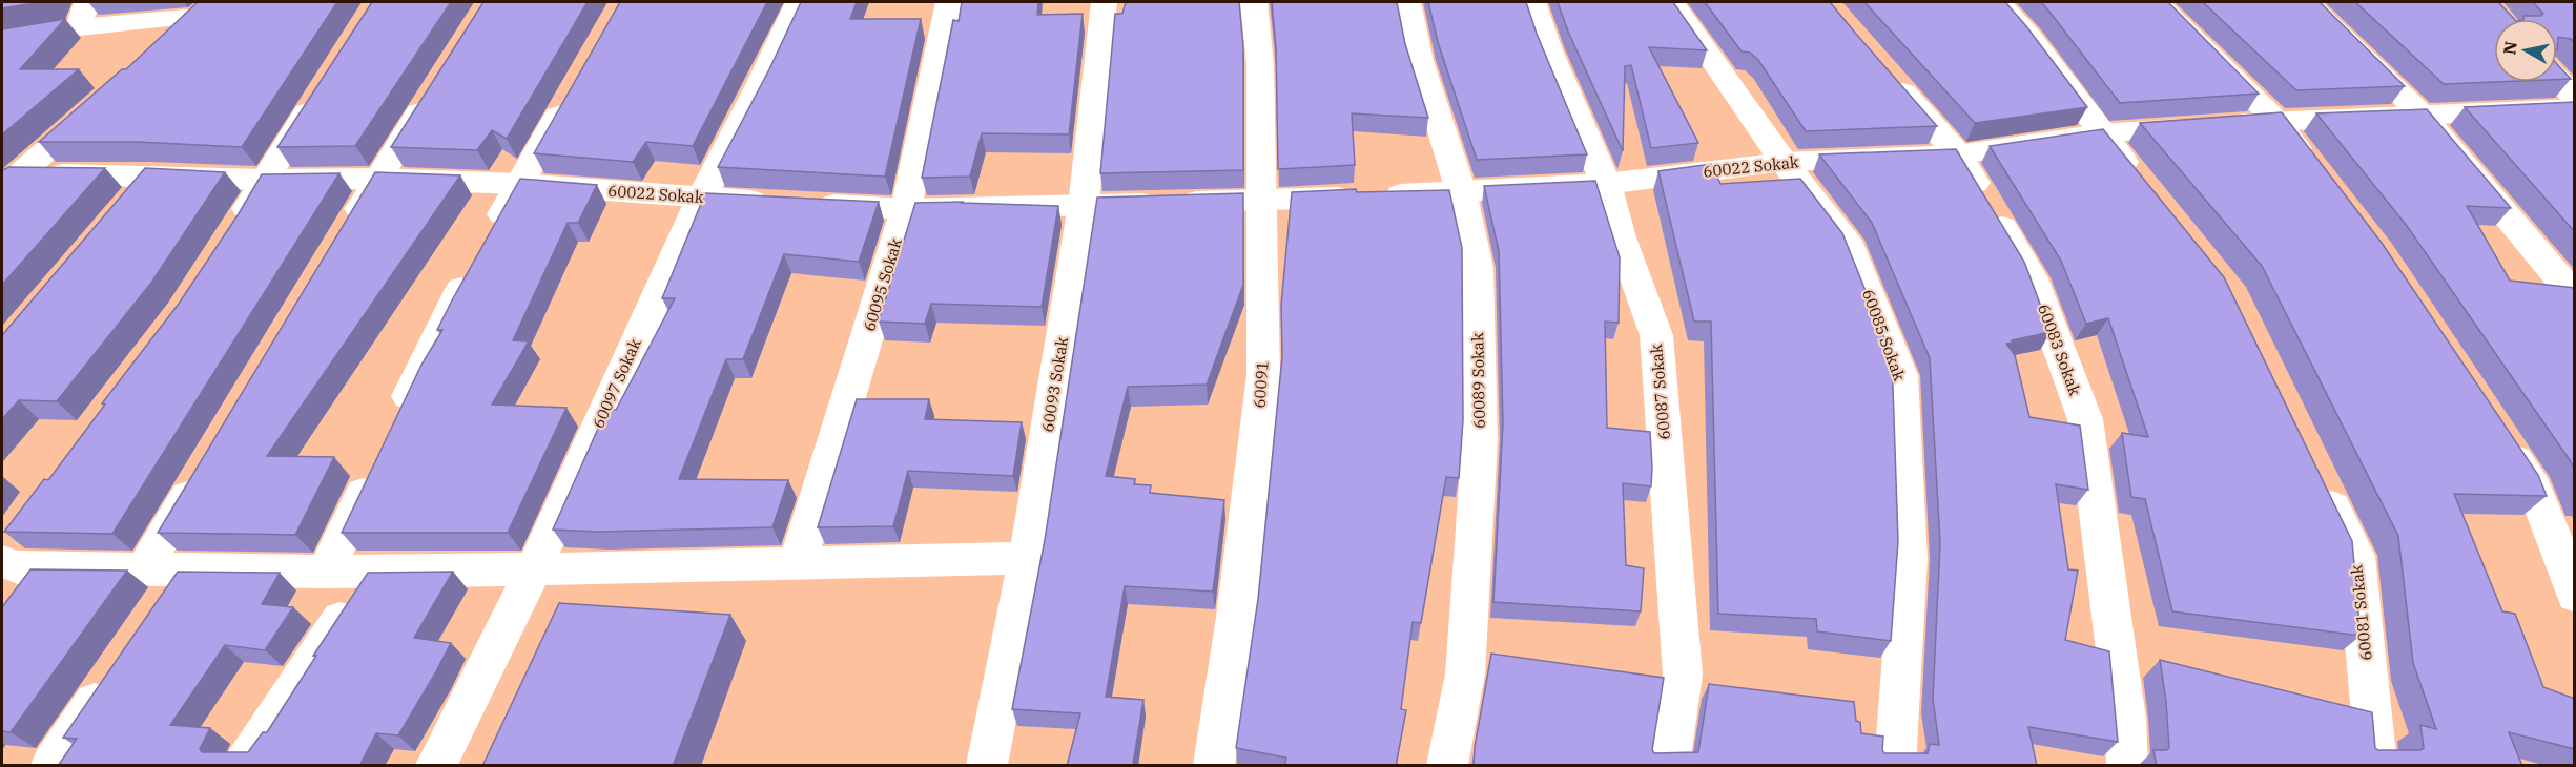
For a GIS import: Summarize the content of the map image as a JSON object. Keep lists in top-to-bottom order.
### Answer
{
  "streets": {
    "street": [
      "60022 Sokak",
      "60095 Sokak",
      "60085 Sokak",
      "60083 Sokak",
      "60089 Sokak",
      "60097 Sokak",
      "60093 Sokak",
      "60091",
      "60087 Sokak",
      "60081 Sokak"
    ]
  },
  "crossings": [
    ["60022 Sokak", "60095 Sokak"],
    ["60022 Sokak", "60085 Sokak"],
    ["60022 Sokak", "60083 Sokak"],
    ["60022 Sokak", "60089 Sokak"],
    ["60022 Sokak", "60097 Sokak"],
    ["60022 Sokak", "60093 Sokak"],
    ["60022 Sokak", "60091"],
    ["60022 Sokak", "60087 Sokak"]
  ],
  "north": "left"
}
